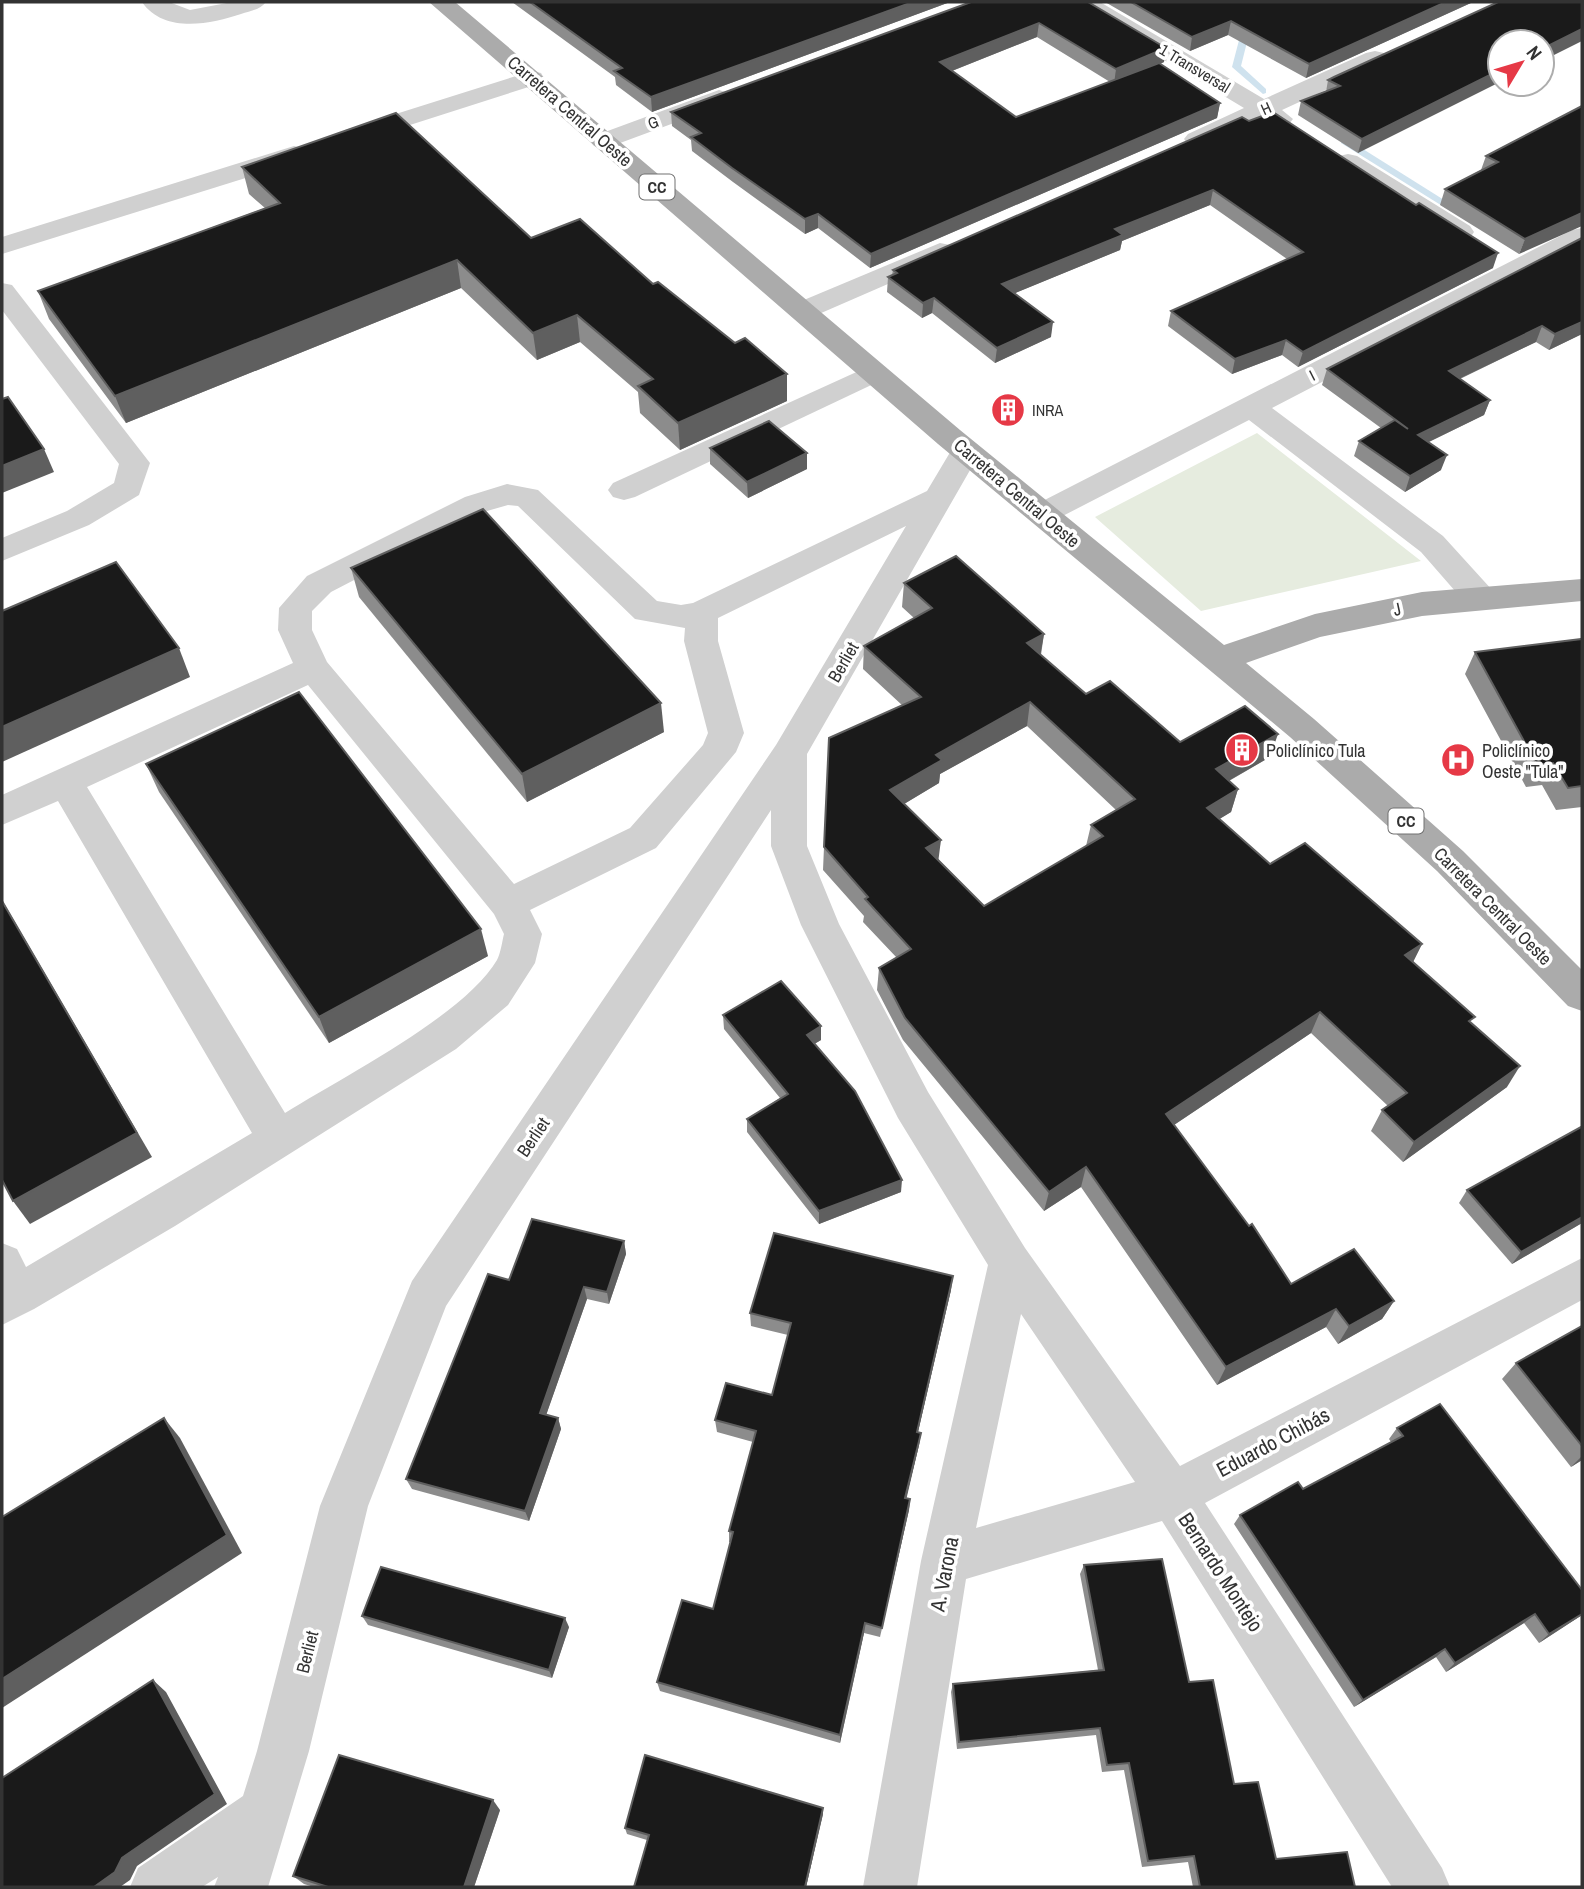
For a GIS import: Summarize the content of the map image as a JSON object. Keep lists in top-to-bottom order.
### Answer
{
  "streets": {
    "main road": ["Carretera Central Oeste", "CC", "J"],
    "street": [
      "1 Transversal",
      "H",
      "G",
      "I",
      "Berliet",
      "Eduardo Chibás",
      "Bernardo Montejo",
      "A. Varona"
    ]
  },
  "crossings": [
    ["1 Transversal", "H"],
    ["Carretera Central Oeste", "G"],
    ["Carretera Central Oeste", "I"],
    ["Carretera Central Oeste", "J"],
    ["Carretera Central Oeste", "Berliet"],
    ["Berliet", "Bernardo Montejo"],
    ["Eduardo Chibás", "Bernardo Montejo"],
    ["Eduardo Chibás", "A. Varona"],
    ["Bernardo Montejo", "A. Varona"]
  ],
  "places": {
    "building": ["INRA", "Policlínico Tula"],
    "hospital": ["Policlínico Oeste \"Tula\""]
  },
  "north": "top right"
}
